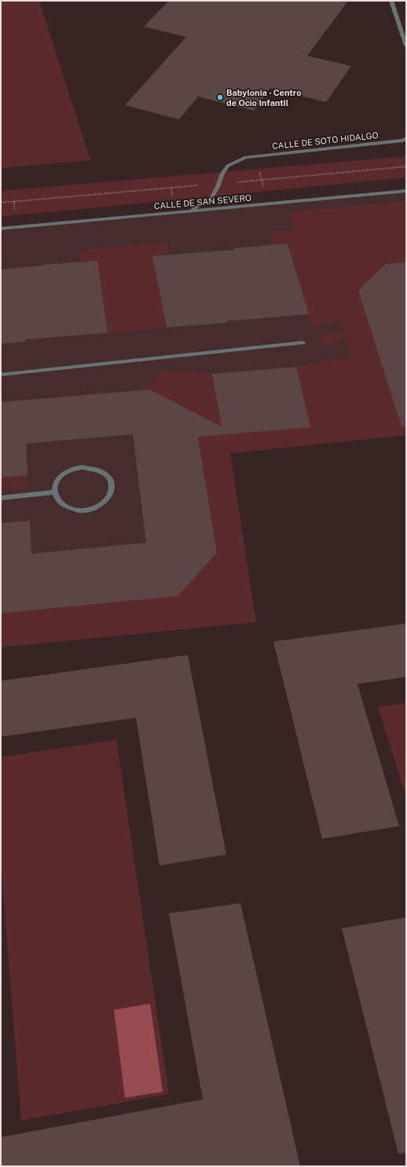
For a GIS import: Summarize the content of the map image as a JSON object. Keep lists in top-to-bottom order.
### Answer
{
  "streets": {
    "street": ["CALLE DE SOTO HIDALGO", "CALLE DE SAN SEVERO"]
  },
  "crossings": [
    ["CALLE DE SOTO HIDALGO", "CALLE DE SAN SEVERO"]
  ],
  "places": ["Babylonia - Centro de Ocio Infantil"]
}
